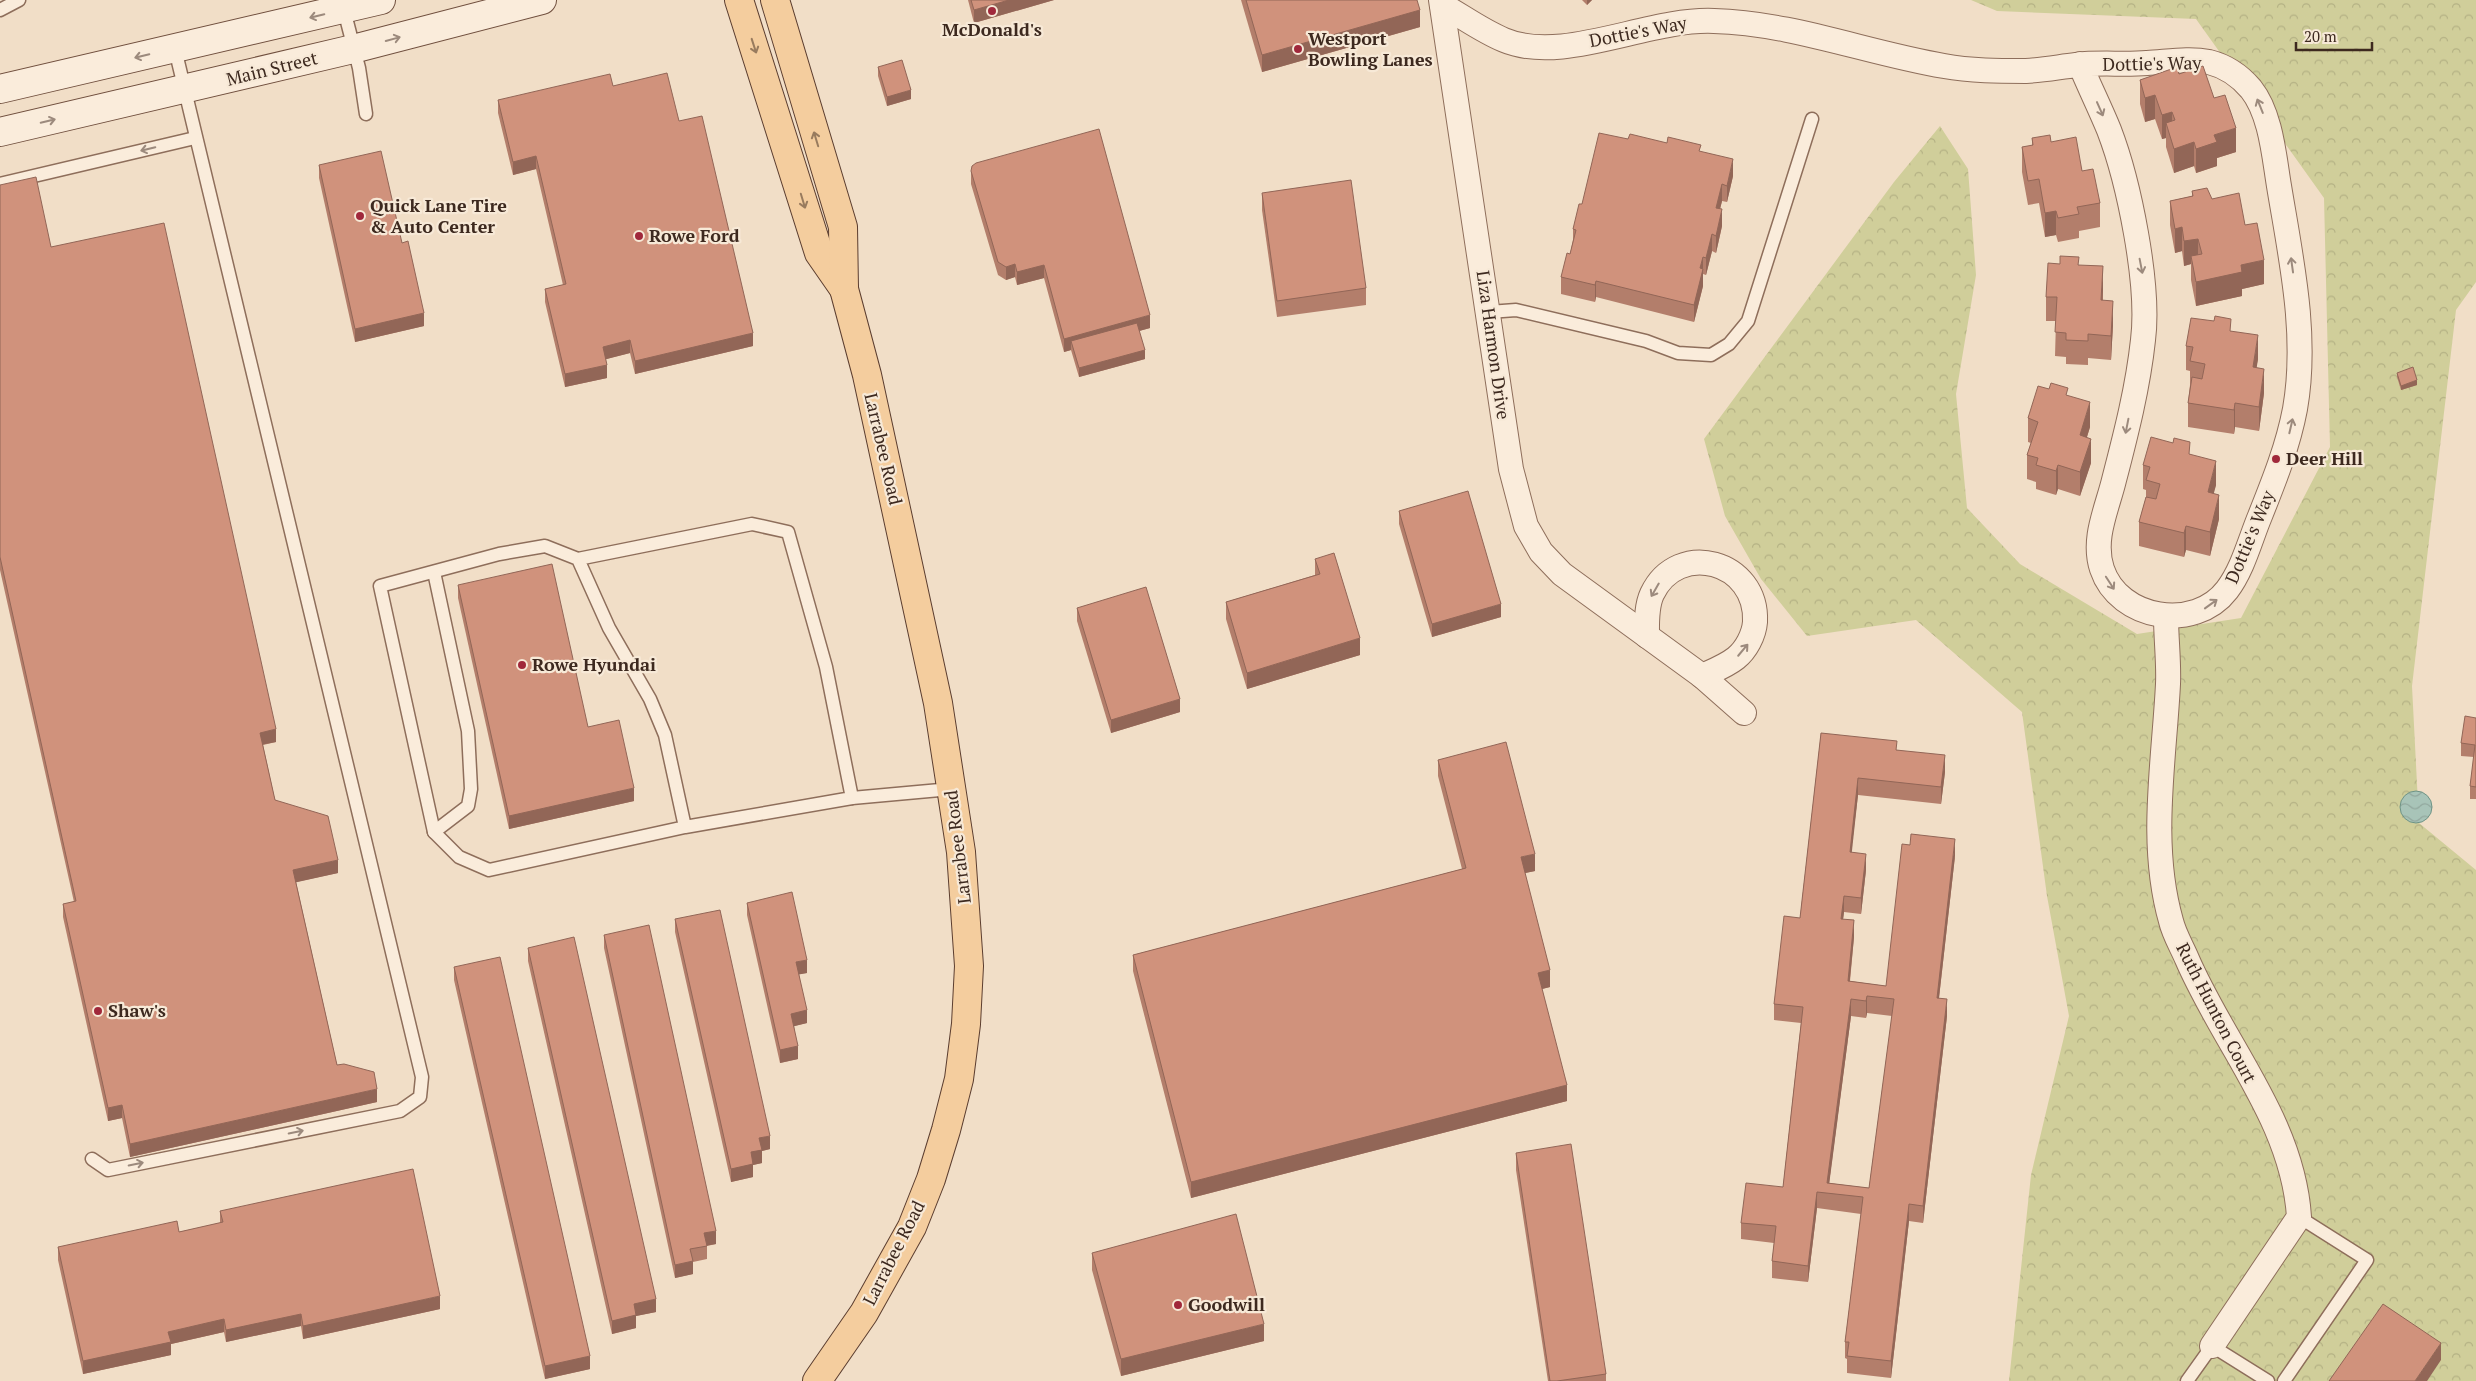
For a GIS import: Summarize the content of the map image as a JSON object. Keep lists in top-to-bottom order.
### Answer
{
  "streets": {
    "main road": ["Main Street", "Larrabee Road"],
    "street": ["Dottie's Way", "Liza Harmon Drive", "Ruth Hunton Court"]
  },
  "crossings": [
    ["Dottie's Way", "Liza Harmon Drive"],
    ["Dottie's Way", "Ruth Hunton Court"]
  ],
  "places": [
    "McDonald's",
    "Westport Bowling Lanes",
    "Quick Lane Tire & Auto Center",
    "Rowe Ford",
    "Deer Hill",
    "Rowe Hyundai",
    "Shaw's",
    "Goodwill"
  ],
  "scale_bar": "20 m"
}
